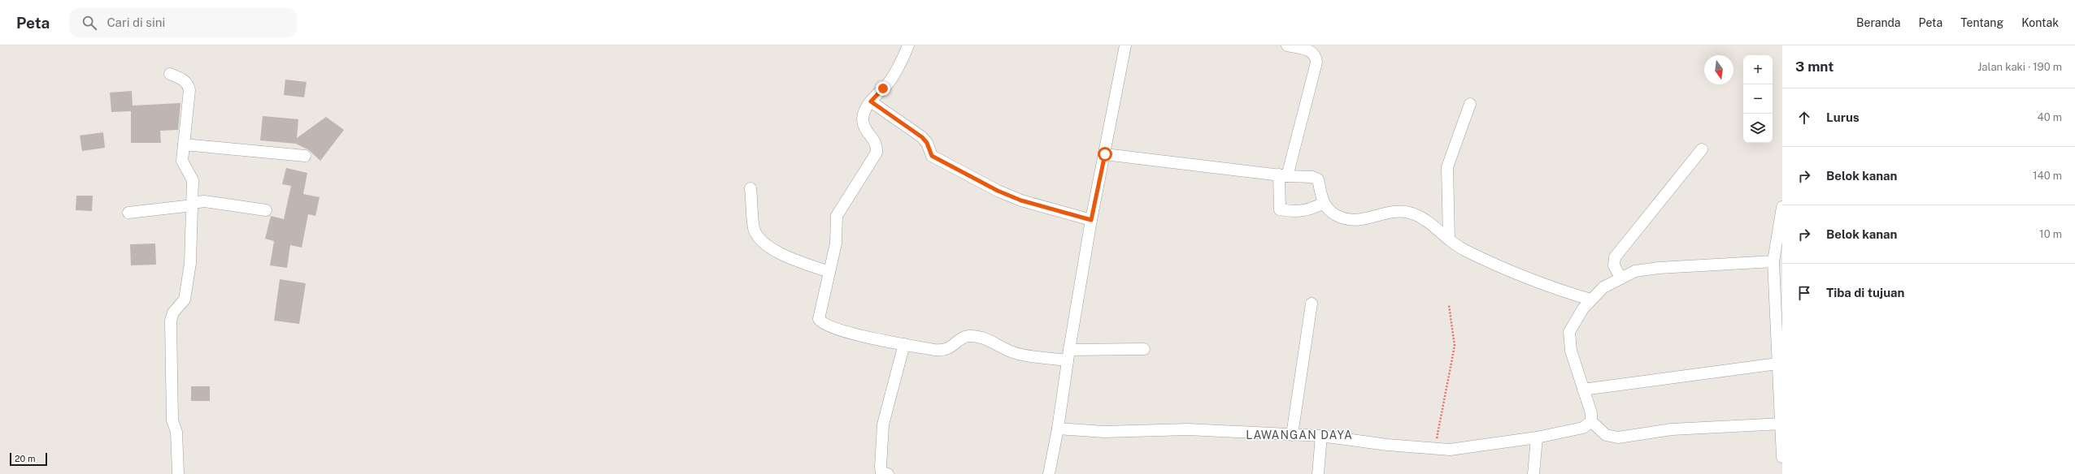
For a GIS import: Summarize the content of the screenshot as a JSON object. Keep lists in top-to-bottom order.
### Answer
{
  "districts": ["LAWANGAN DAYA"],
  "scale_bar": "20 m",
  "north": "bottom",
  "page": {
    "header": "Peta",
    "search": "Cari di sini",
    "nav": [
      "Beranda",
      "Peta",
      "Tentang",
      "Kontak"
    ],
    "heading": ["3 mnt", "Jalan kaki · 190 m"],
    "map_buttons": ["+", "−"],
    "list": [
      ["Lurus", "40 m"],
      ["Belok kanan", "140 m"],
      ["Belok kanan", "10 m"],
      "Tiba di tujuan"
    ],
    "scale": "20 m"
  }
}
